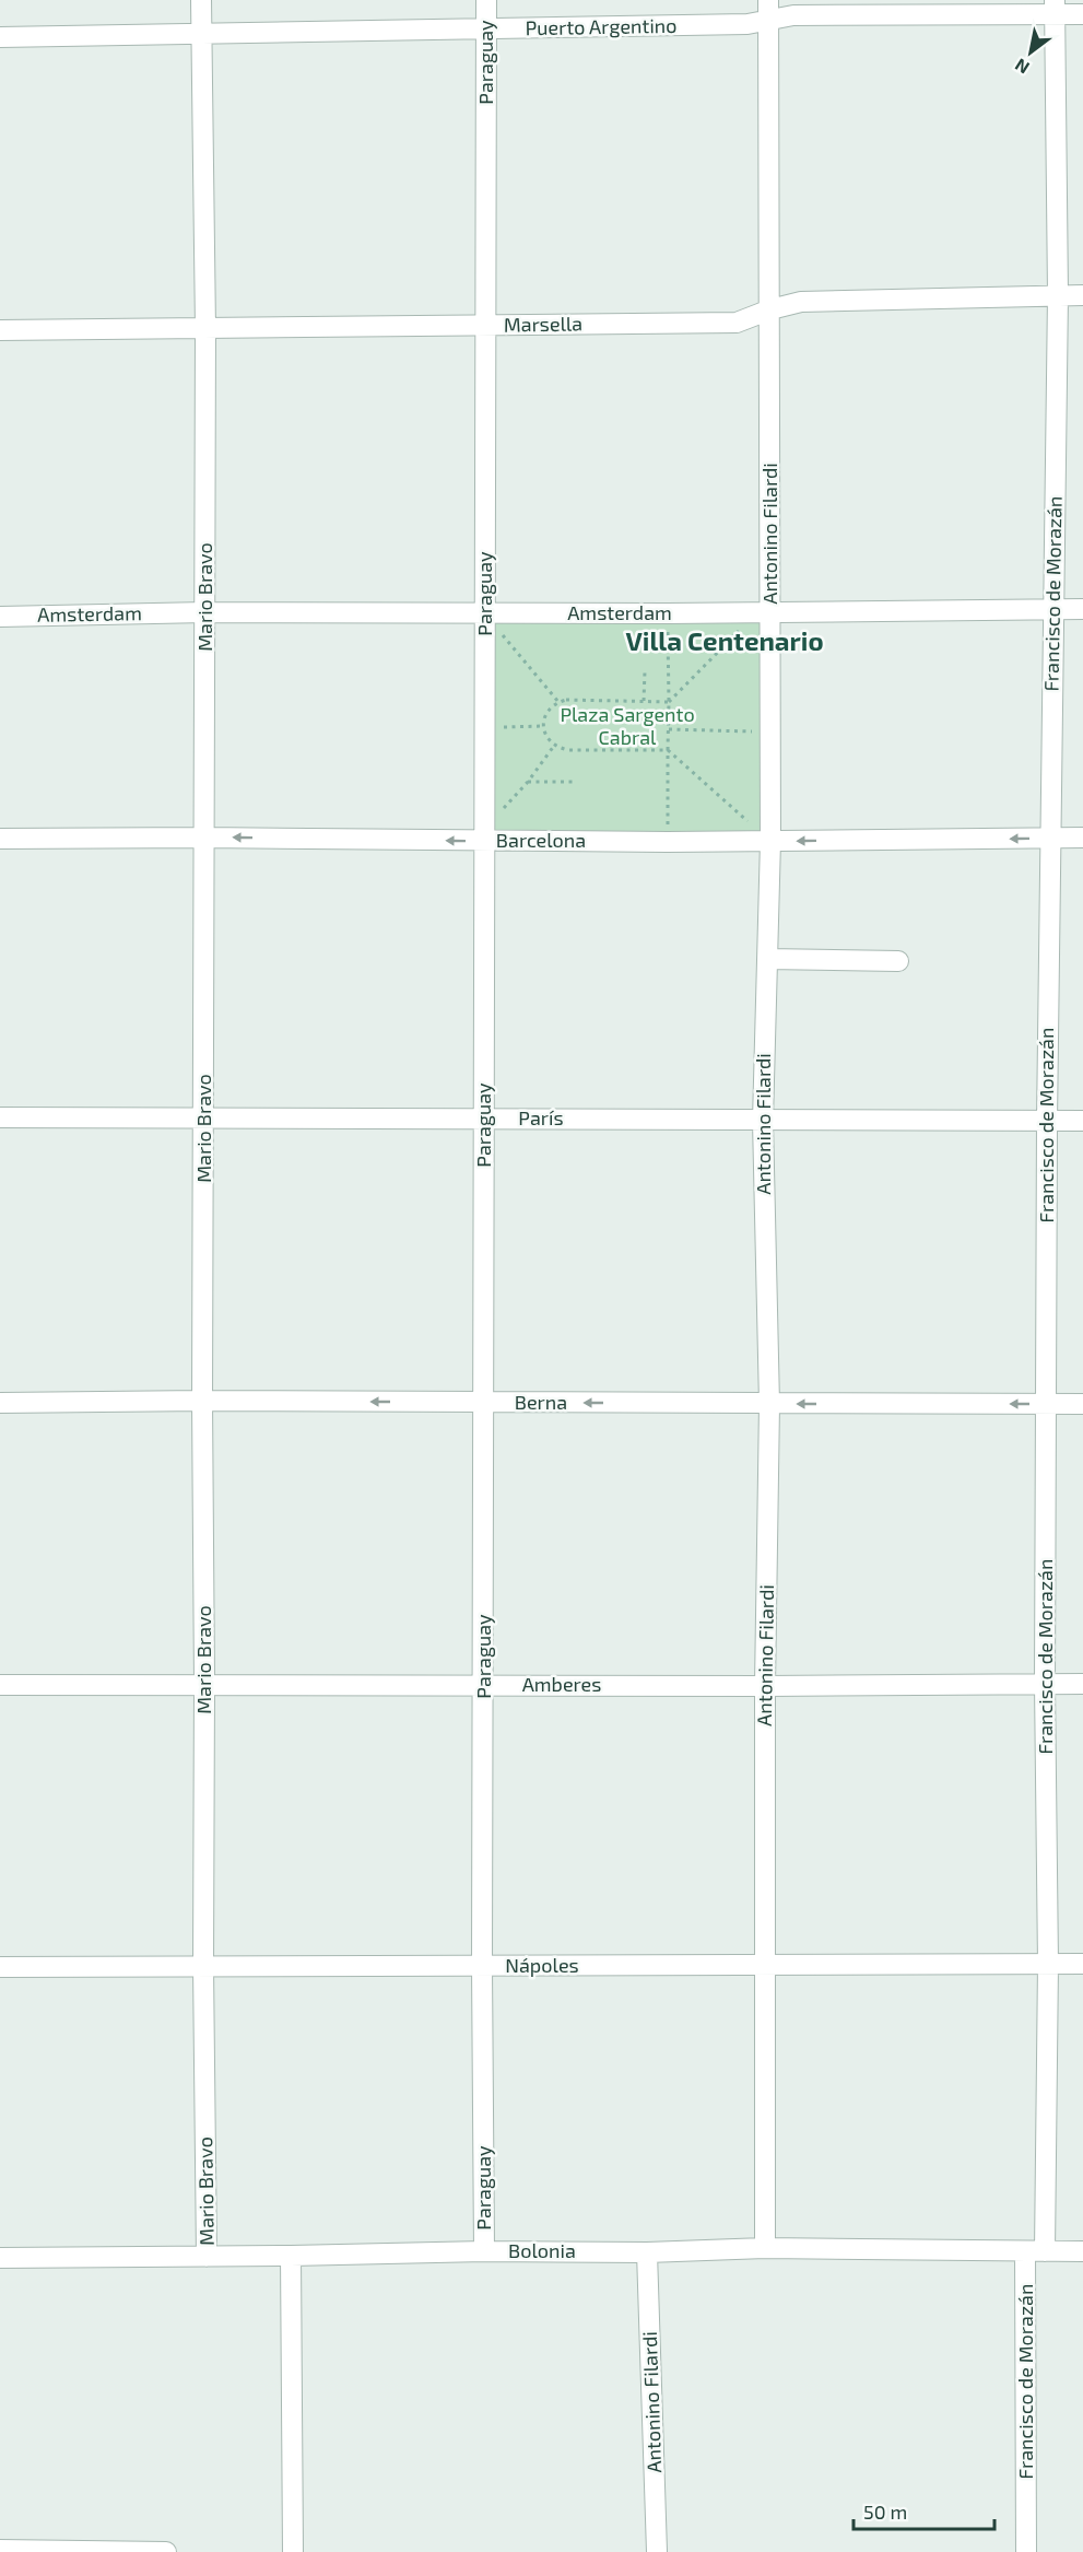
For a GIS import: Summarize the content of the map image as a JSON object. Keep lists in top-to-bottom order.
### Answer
{
  "streets": {
    "street": [
      "Puerto Argentino",
      "Paraguay",
      "Marsella",
      "Antonino Filardi",
      "Francisco de Morazán",
      "Mario Bravo",
      "Amsterdam",
      "Barcelona",
      "París",
      "Berna",
      "Amberes",
      "Nápoles",
      "Bolonia"
    ]
  },
  "crossings": [
    ["Puerto Argentino", "Paraguay"],
    ["Puerto Argentino", "Antonino Filardi"],
    ["Puerto Argentino", "Francisco de Morazán"],
    ["Puerto Argentino", "Mario Bravo"],
    ["Paraguay", "Marsella"],
    ["Paraguay", "Amsterdam"],
    ["Paraguay", "Barcelona"],
    ["Paraguay", "París"],
    ["Paraguay", "Berna"],
    ["Paraguay", "Amberes"],
    ["Paraguay", "Nápoles"],
    ["Paraguay", "Bolonia"],
    ["Marsella", "Antonino Filardi"],
    ["Marsella", "Francisco de Morazán"],
    ["Marsella", "Mario Bravo"],
    ["Antonino Filardi", "Amsterdam"],
    ["Antonino Filardi", "Barcelona"],
    ["Antonino Filardi", "París"],
    ["Antonino Filardi", "Berna"],
    ["Antonino Filardi", "Amberes"],
    ["Antonino Filardi", "Nápoles"],
    ["Antonino Filardi", "Bolonia"],
    ["Francisco de Morazán", "Amsterdam"],
    ["Francisco de Morazán", "Barcelona"],
    ["Francisco de Morazán", "París"],
    ["Francisco de Morazán", "Berna"],
    ["Francisco de Morazán", "Amberes"],
    ["Francisco de Morazán", "Nápoles"],
    ["Francisco de Morazán", "Bolonia"],
    ["Mario Bravo", "Amsterdam"],
    ["Mario Bravo", "Barcelona"],
    ["Mario Bravo", "París"],
    ["Mario Bravo", "Berna"],
    ["Mario Bravo", "Amberes"],
    ["Mario Bravo", "Nápoles"],
    ["Mario Bravo", "Bolonia"]
  ],
  "one_way": ["Barcelona", "Berna"],
  "districts": ["Villa Centenario"],
  "parks": ["Plaza Sargento Cabral"],
  "scale_bar": "50 m",
  "north": "bottom left"
}
